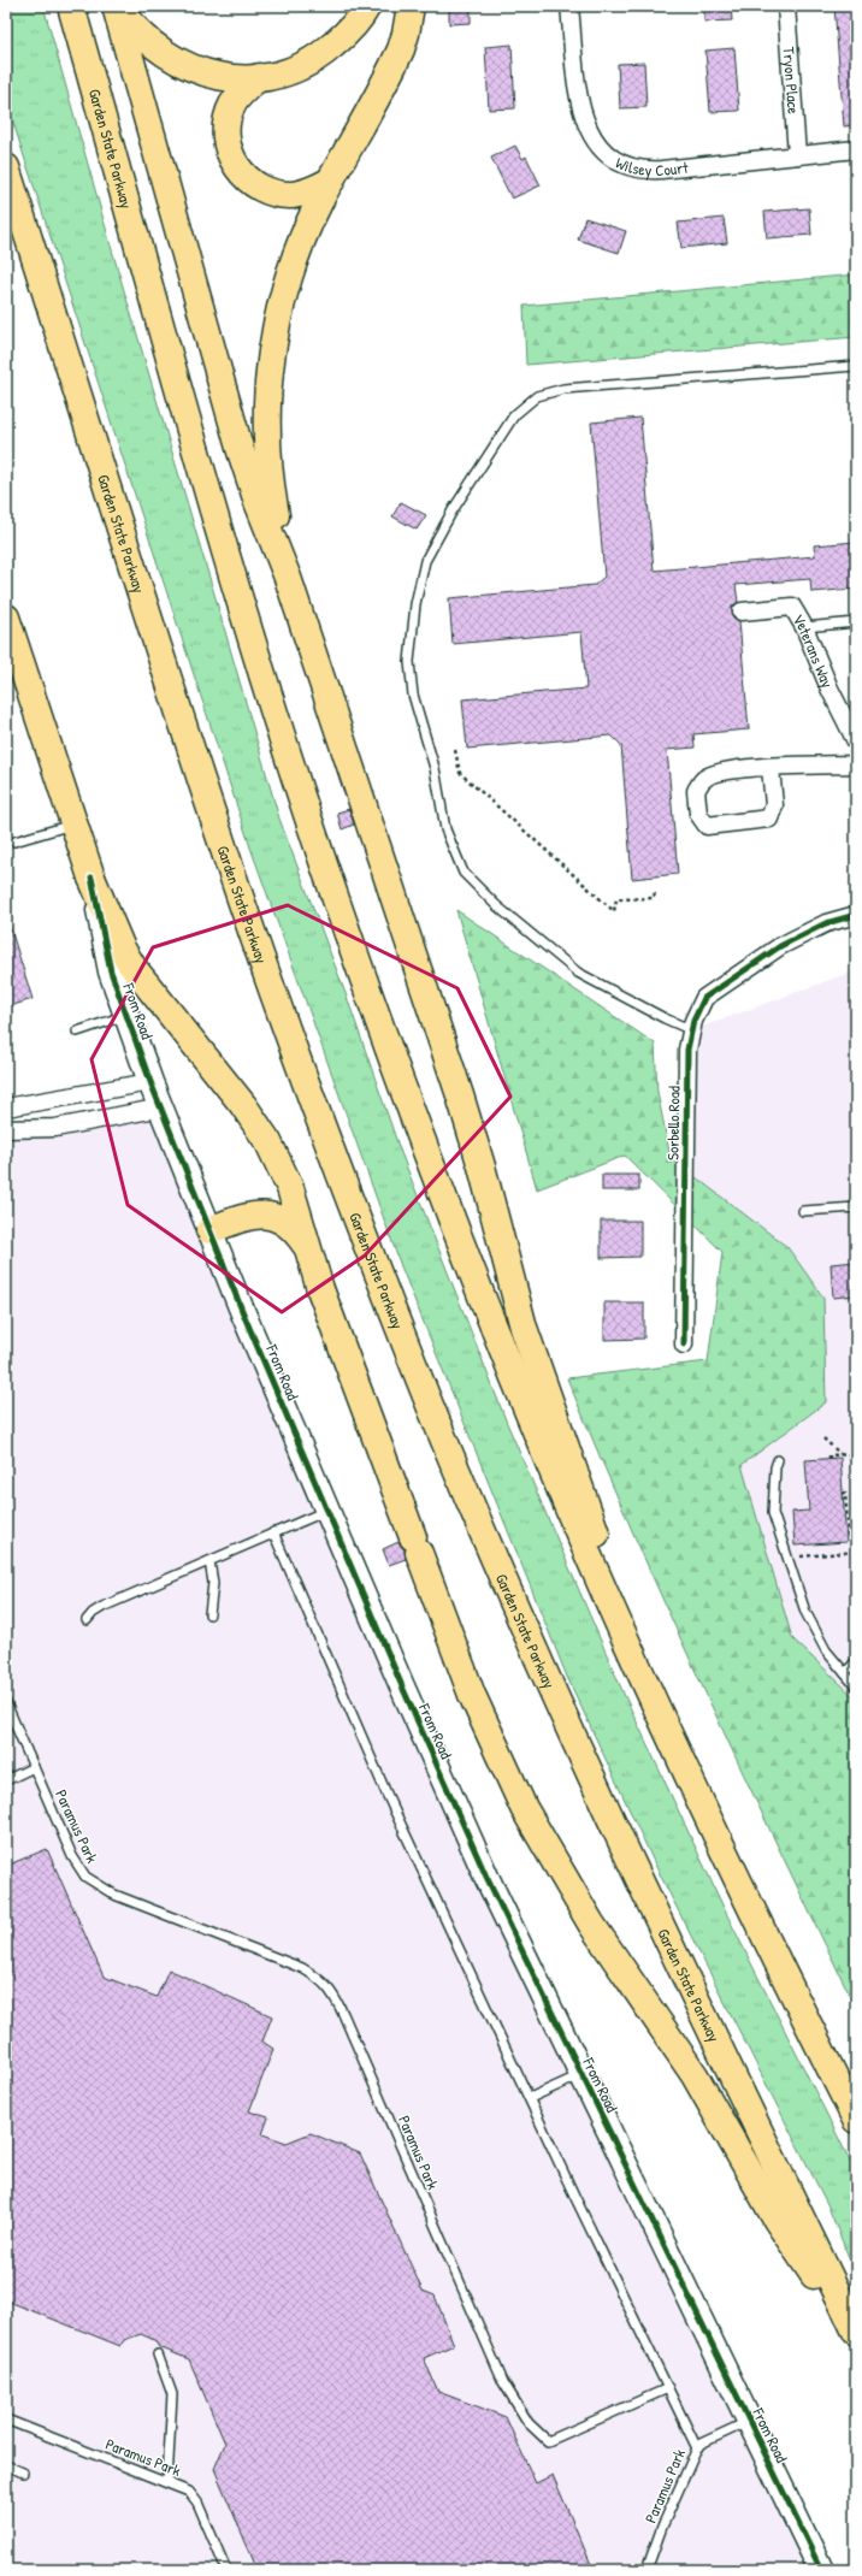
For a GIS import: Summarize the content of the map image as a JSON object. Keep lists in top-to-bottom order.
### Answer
{
  "streets": {
    "main road": ["Garden State Parkway", "From Road"],
    "street": [
      "Tryon Place",
      "Wilsey Court",
      "Veterans Way",
      "Sorbello Road"
    ],
    "lane": ["Paramus Park"]
  },
  "crossings": [
    ["Tryon Place", "Wilsey Court"]
  ]
}
